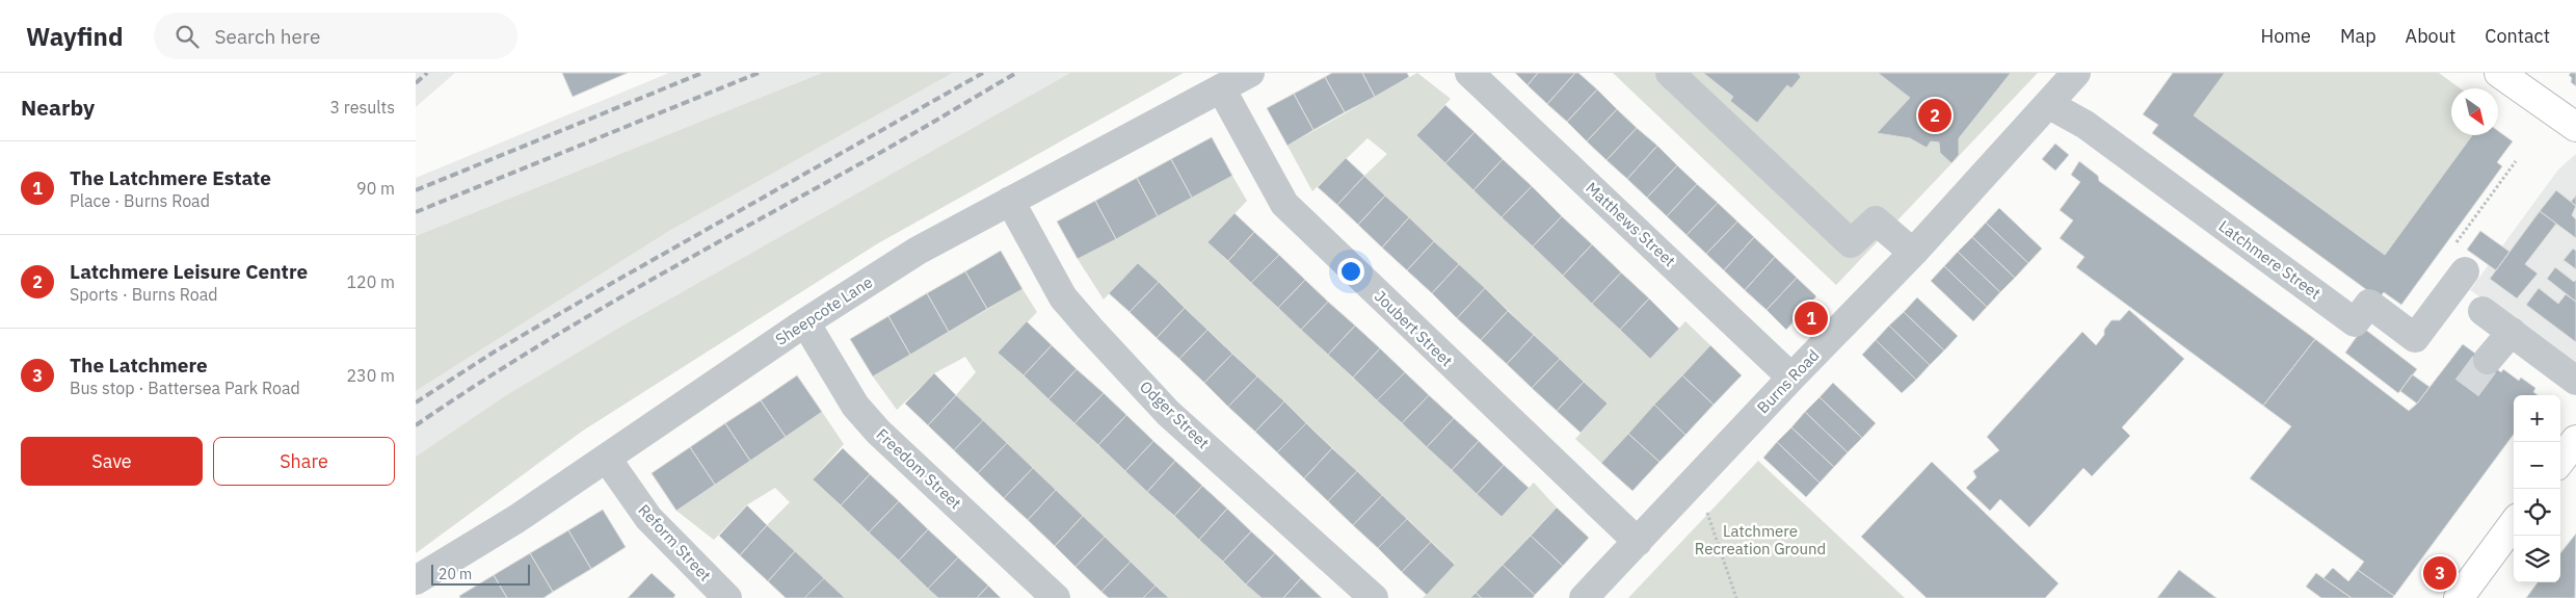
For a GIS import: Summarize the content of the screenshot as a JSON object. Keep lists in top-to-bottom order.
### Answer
{
  "streets": {
    "street": [
      "Matthews Street",
      "Latchmere Street",
      "Sheepcote Lane",
      "Joubert Street",
      "Burns Road",
      "Odger Street",
      "Freedom Street",
      "Reform Street"
    ]
  },
  "crossings": [
    ["Matthews Street", "Burns Road"],
    ["Latchmere Street", "Burns Road"],
    ["Sheepcote Lane", "Joubert Street"],
    ["Sheepcote Lane", "Odger Street"],
    ["Sheepcote Lane", "Freedom Street"],
    ["Sheepcote Lane", "Reform Street"],
    ["Joubert Street", "Burns Road"]
  ],
  "parks": ["Latchmere Recreation Ground"],
  "scale_bar": "20 m",
  "north": "bottom right",
  "page": {
    "header": "Wayfind",
    "search": "Search here",
    "nav": [
      "Home",
      "Map",
      "About",
      "Contact"
    ],
    "heading": ["Nearby", "3 results"],
    "pins": ["2", "1", "3"],
    "list": [
      {
        "mark": "1",
        "name": "The Latchmere Estate",
        "note": "Place · Burns Road",
        "value": "90 m"
      },
      {
        "mark": "2",
        "name": "Latchmere Leisure Centre",
        "note": "Sports · Burns Road",
        "value": "120 m"
      },
      {
        "mark": "3",
        "name": "The Latchmere",
        "note": "Bus stop · Battersea Park Road",
        "value": "230 m"
      }
    ],
    "map_buttons": ["+", "−"],
    "buttons": ["Save", "Share"],
    "scale": "20 m"
  }
}
